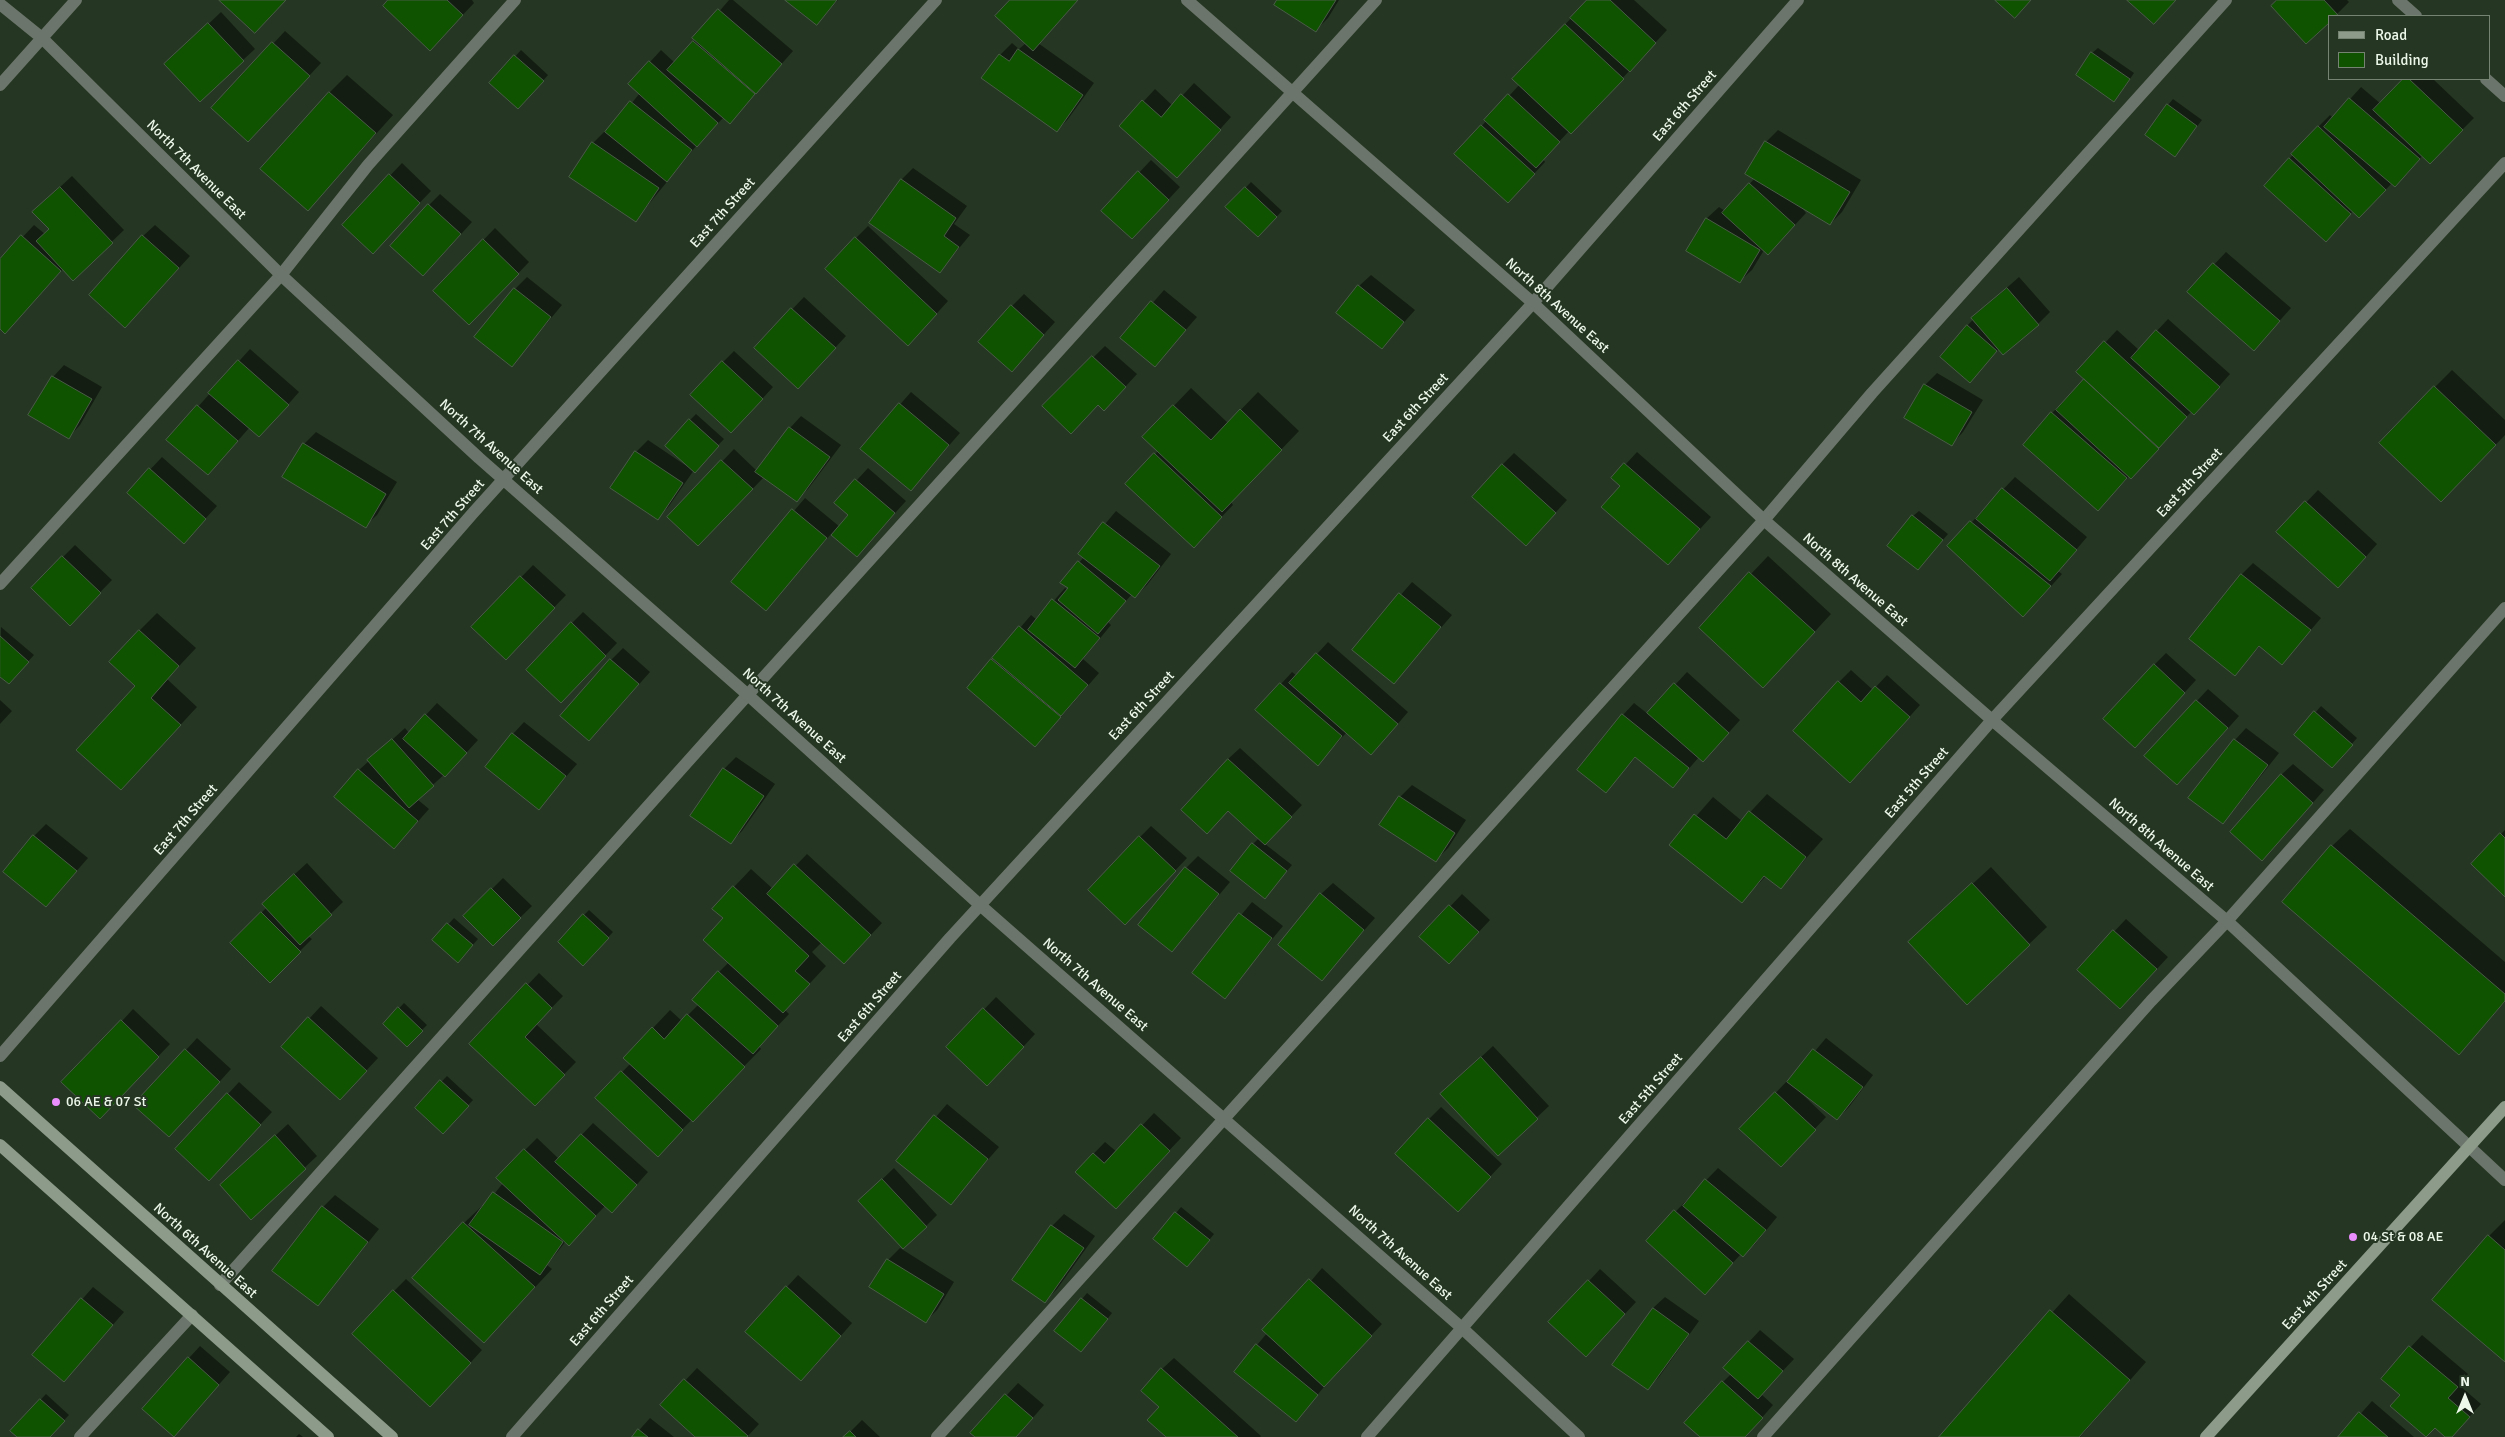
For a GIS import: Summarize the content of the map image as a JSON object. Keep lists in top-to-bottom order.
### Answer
{
  "streets": {
    "main road": ["North 6th Avenue East", "East 4th Street"],
    "street": [
      "East 6th Street",
      "North 7th Avenue East",
      "East 7th Street",
      "North 8th Avenue East",
      "East 5th Street"
    ]
  },
  "crossings": [
    ["East 6th Street", "North 7th Avenue East"],
    ["East 6th Street", "North 8th Avenue East"],
    ["North 7th Avenue East", "East 7th Street"],
    ["North 7th Avenue East", "East 5th Street"],
    ["North 8th Avenue East", "East 5th Street"],
    ["North 8th Avenue East", "East 4th Street"]
  ],
  "places": ["06 AE & 07 St", "04 St & 08 AE"],
  "legend": ["Road", "Building"],
  "north": "top"
}
